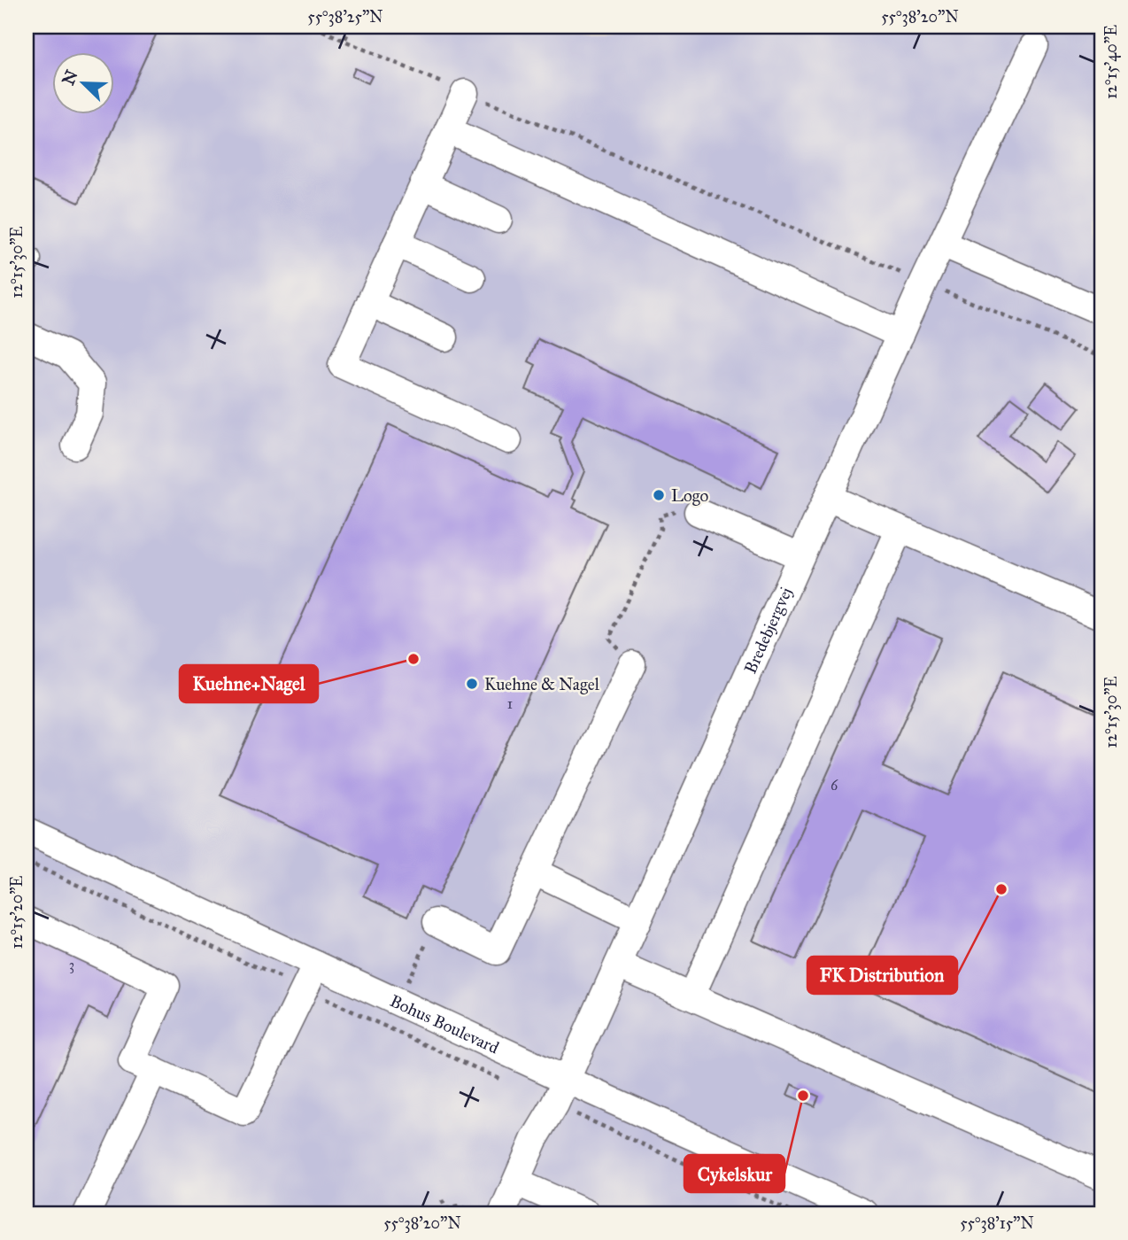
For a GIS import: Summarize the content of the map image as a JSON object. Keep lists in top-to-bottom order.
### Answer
{
  "streets": {
    "street": ["Bredebjergvej", "Bohus Boulevard"]
  },
  "crossings": [
    ["Bredebjergvej", "Bohus Boulevard"]
  ],
  "places": [
    "Logo",
    "Kuehne+Nagel",
    "Kuehne & Nagel",
    "FK Distribution",
    "Cykelskur"
  ],
  "house_numbers": ["1", "6", "3"],
  "north": "top left",
  "coordinates": [
    "55°38'25\"N",
    "55°38'20\"N",
    "12°15'40\"E",
    "12°15'30\"E",
    "12°15'20\"E",
    "55°38'15\"N"
  ]
}
